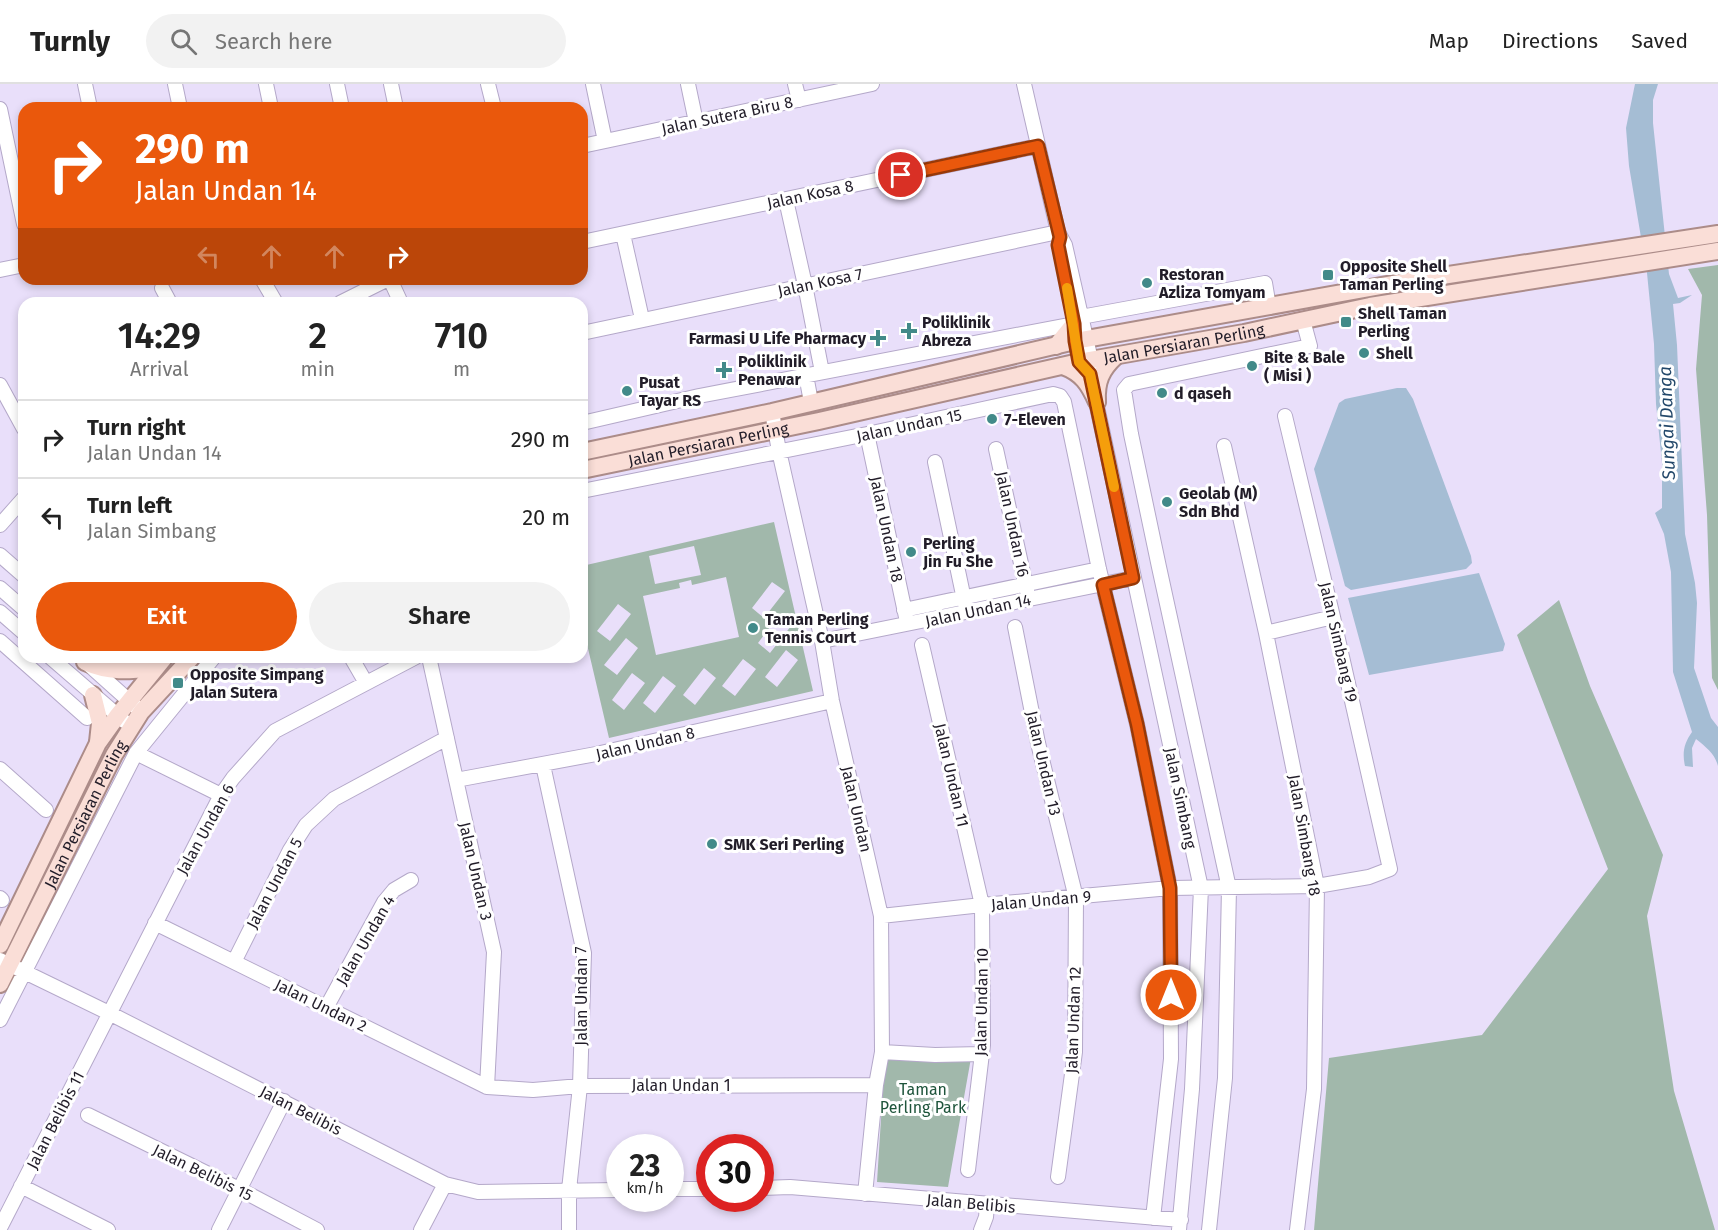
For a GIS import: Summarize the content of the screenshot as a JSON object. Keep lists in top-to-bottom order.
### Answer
{
  "streets": {
    "main road": ["Jalan Persiaran Perling"],
    "street": [
      "Jalan Sutera Biru 8",
      "Jalan Kosa 8",
      "Jalan Kosa 7",
      "Jalan Undan 15",
      "Jalan Undan 16",
      "Jalan Undan 18",
      "Jalan Undan 14",
      "Jalan Simbang 19",
      "Jalan Undan 8",
      "Jalan Undan 13",
      "Jalan Undan 11",
      "Jalan Simbang",
      "Jalan Undan",
      "Jalan Undan 6",
      "Jalan Simbang 18",
      "Jalan Undan 3",
      "Jalan Undan 5",
      "Jalan Undan 9",
      "Jalan Undan 4",
      "Jalan Undan 7",
      "Jalan Undan 10",
      "Jalan Undan 2",
      "Jalan Undan 12",
      "Jalan Undan 1",
      "Jalan Belibis",
      "Jalan Belibis 11",
      "Jalan Belibis 15"
    ]
  },
  "crossings": [
    ["Jalan Kosa 8", "Jalan Simbang"],
    ["Jalan Kosa 7", "Jalan Simbang"],
    ["Jalan Persiaran Perling", "Jalan Simbang"],
    ["Jalan Persiaran Perling", "Jalan Undan"],
    ["Jalan Persiaran Perling", "Jalan Belibis"],
    ["Jalan Undan 15", "Jalan Undan 18"],
    ["Jalan Undan 15", "Jalan Undan 14"],
    ["Jalan Undan 15", "Jalan Simbang"],
    ["Jalan Undan 15", "Jalan Undan"],
    ["Jalan Undan 16", "Jalan Undan 14"],
    ["Jalan Undan 18", "Jalan Undan 14"],
    ["Jalan Undan 14", "Jalan Simbang"],
    ["Jalan Undan 14", "Jalan Undan"],
    ["Jalan Simbang 19", "Jalan Undan 9"],
    ["Jalan Undan 8", "Jalan Undan"],
    ["Jalan Undan 8", "Jalan Undan 3"],
    ["Jalan Undan 8", "Jalan Undan 7"],
    ["Jalan Undan 13", "Jalan Undan 9"],
    ["Jalan Undan 13", "Jalan Undan 12"],
    ["Jalan Undan 11", "Jalan Undan 9"],
    ["Jalan Undan 11", "Jalan Undan 10"],
    ["Jalan Simbang", "Jalan Undan 9"],
    ["Jalan Simbang", "Jalan Belibis"],
    ["Jalan Undan", "Jalan Undan 9"],
    ["Jalan Undan", "Jalan Undan 1"],
    ["Jalan Undan", "Jalan Belibis"],
    ["Jalan Undan 6", "Jalan Undan 2"],
    ["Jalan Undan 6", "Jalan Belibis"],
    ["Jalan Undan 6", "Jalan Belibis 11"],
    ["Jalan Simbang 18", "Jalan Undan 9"],
    ["Jalan Undan 3", "Jalan Undan 5"],
    ["Jalan Undan 3", "Jalan Undan 2"],
    ["Jalan Undan 3", "Jalan Undan 1"],
    ["Jalan Undan 5", "Jalan Undan 2"],
    ["Jalan Undan 9", "Jalan Undan 10"],
    ["Jalan Undan 9", "Jalan Undan 12"],
    ["Jalan Undan 4", "Jalan Undan 2"],
    ["Jalan Undan 7", "Jalan Undan 1"],
    ["Jalan Undan 7", "Jalan Belibis"],
    ["Jalan Undan 2", "Jalan Undan 1"],
    ["Jalan Belibis", "Jalan Belibis 11"]
  ],
  "water": ["Sungai Danga"],
  "parks": ["Taman Perling Park"],
  "places": {
    "transit": ["Opposite Shell Taman Perling", "Shell Taman Perling", "Opposite Simpang Jalan Sutera"],
    "other": [
      "Restoran Azliza Tomyam",
      "Shell",
      "Bite & Bale ( Misi )",
      "Pusat Tayar RS",
      "d qaseh",
      "7-Eleven",
      "Geolab (M) Sdn Bhd",
      "Perling Jin Fu She",
      "Taman Perling Tennis Court",
      "SMK Seri Perling"
    ],
    "health": ["Poliklinik Abreza", "Farmasi U Life Pharmacy", "Poliklinik Penawar"]
  },
  "page": {
    "header": "Turnly",
    "search": "Search here",
    "nav": ["Map", "Directions", "Saved"],
    "turn": ["290 m", "Jalan Undan 14"],
    "eta": [
      "14:29",
      "Arrival",
      "2",
      "min",
      "710",
      "m"
    ],
    "list": [
      {
        "name": "Turn right",
        "note": "Jalan Undan 14",
        "value": "290 m"
      },
      {
        "name": "Turn left",
        "note": "Jalan Simbang",
        "value": "20 m"
      }
    ],
    "buttons": ["Exit", "Share"],
    "speed": "23 km/h",
    "limit": "30"
  }
}
